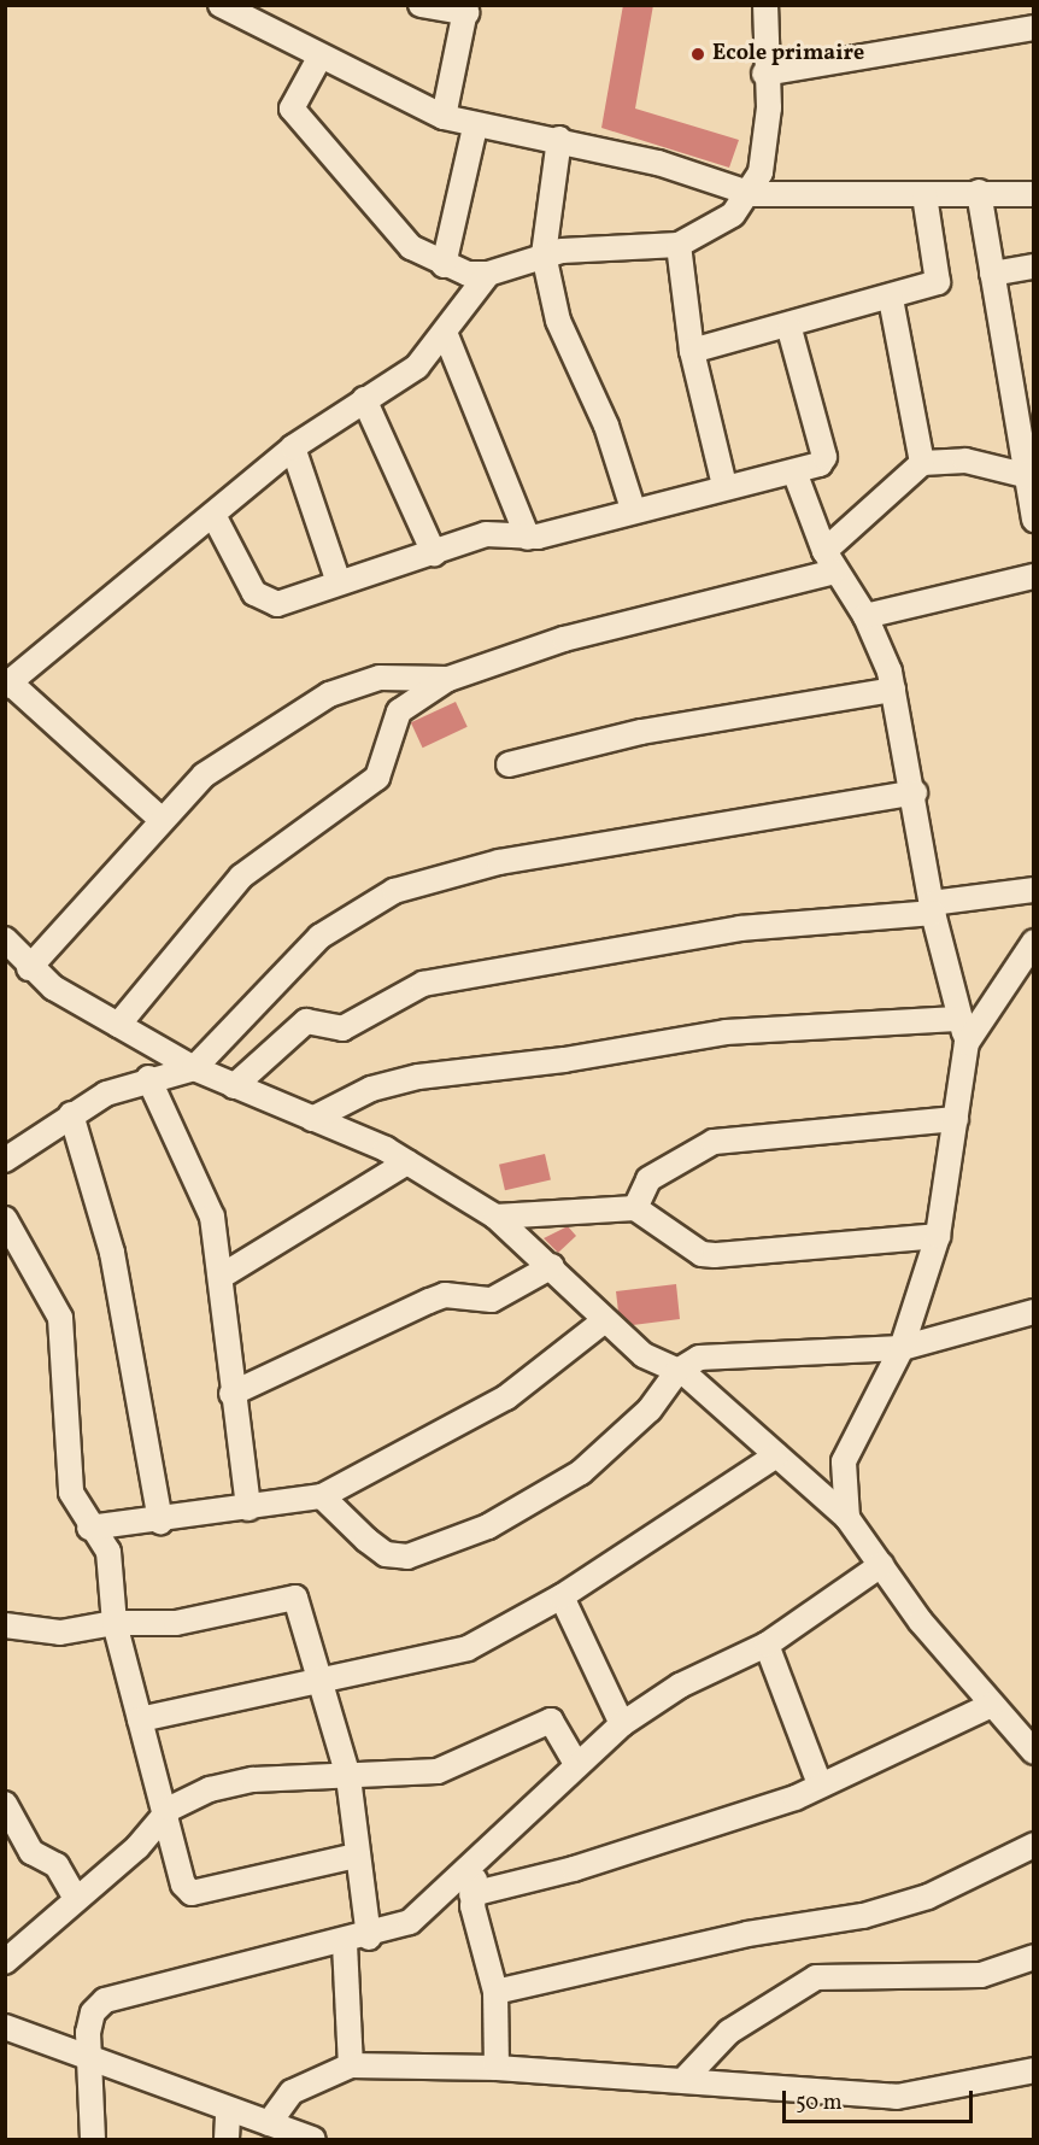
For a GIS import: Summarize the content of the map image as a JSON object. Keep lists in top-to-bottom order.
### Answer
{
  "places": ["Ecole primaire"],
  "scale_bar": "50 m"
}
